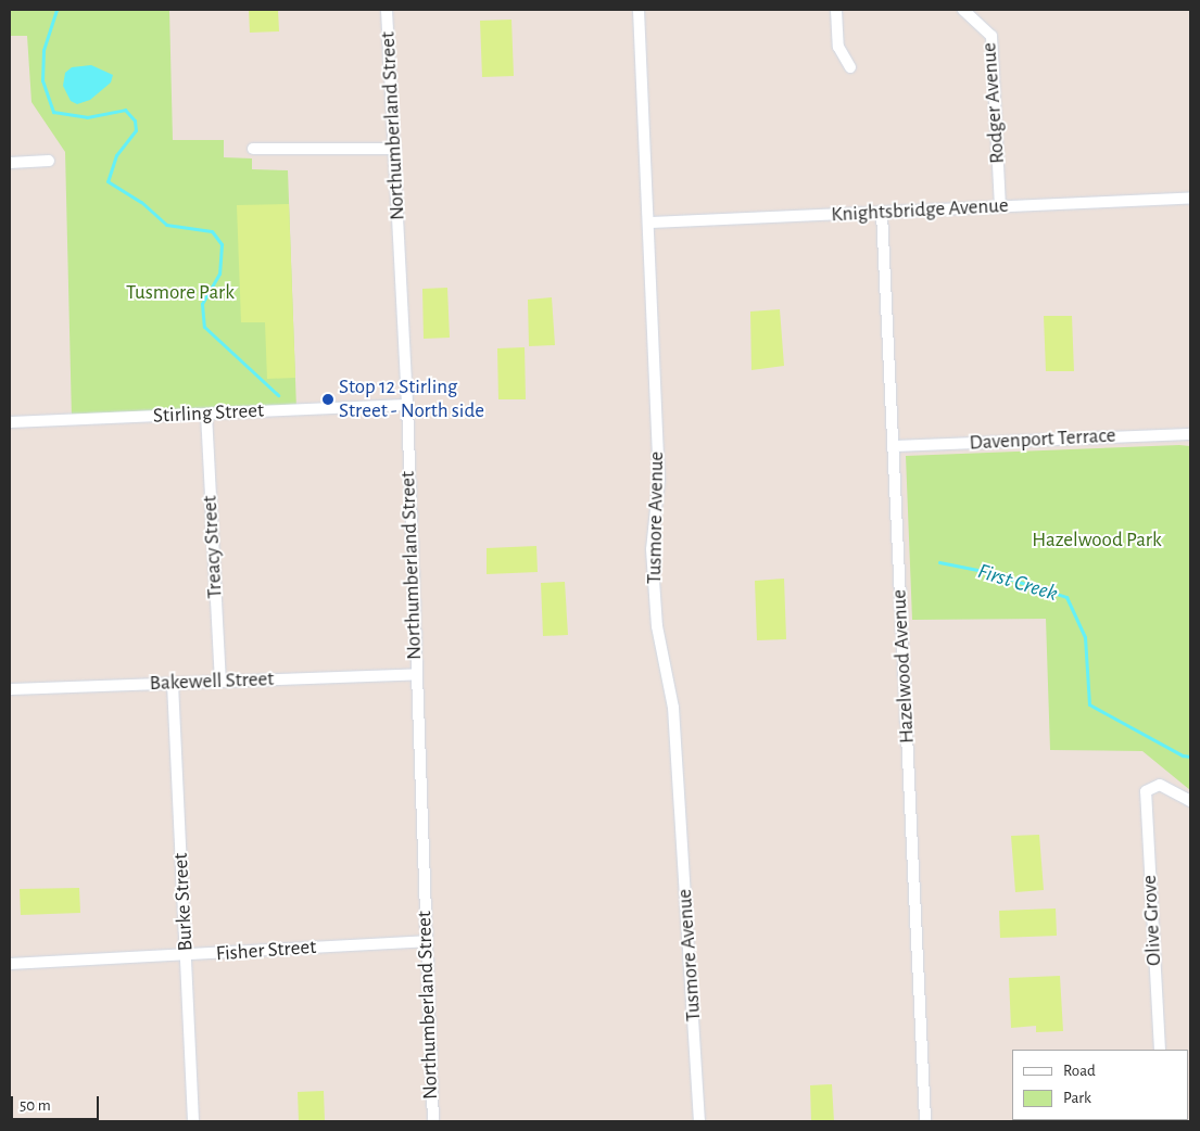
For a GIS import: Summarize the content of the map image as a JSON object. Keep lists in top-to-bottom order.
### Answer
{
  "streets": {
    "street": [
      "Rodger Avenue",
      "Northumberland Street",
      "Knightsbridge Avenue",
      "Stirling Street",
      "Davenport Terrace",
      "Tusmore Avenue",
      "Treacy Street",
      "Hazelwood Avenue",
      "Bakewell Street",
      "Burke Street",
      "Olive Grove",
      "Fisher Street"
    ]
  },
  "crossings": [
    ["Rodger Avenue", "Knightsbridge Avenue"],
    ["Northumberland Street", "Stirling Street"],
    ["Northumberland Street", "Bakewell Street"],
    ["Northumberland Street", "Fisher Street"],
    ["Knightsbridge Avenue", "Tusmore Avenue"],
    ["Knightsbridge Avenue", "Hazelwood Avenue"],
    ["Stirling Street", "Treacy Street"],
    ["Davenport Terrace", "Hazelwood Avenue"],
    ["Treacy Street", "Bakewell Street"],
    ["Bakewell Street", "Burke Street"],
    ["Burke Street", "Fisher Street"]
  ],
  "water": ["First Creek"],
  "parks": ["Tusmore Park", "Hazelwood Park"],
  "places": ["Stop 12 Stirling Street - North side"],
  "legend": ["Road", "Park"],
  "scale_bar": "50 m"
}
